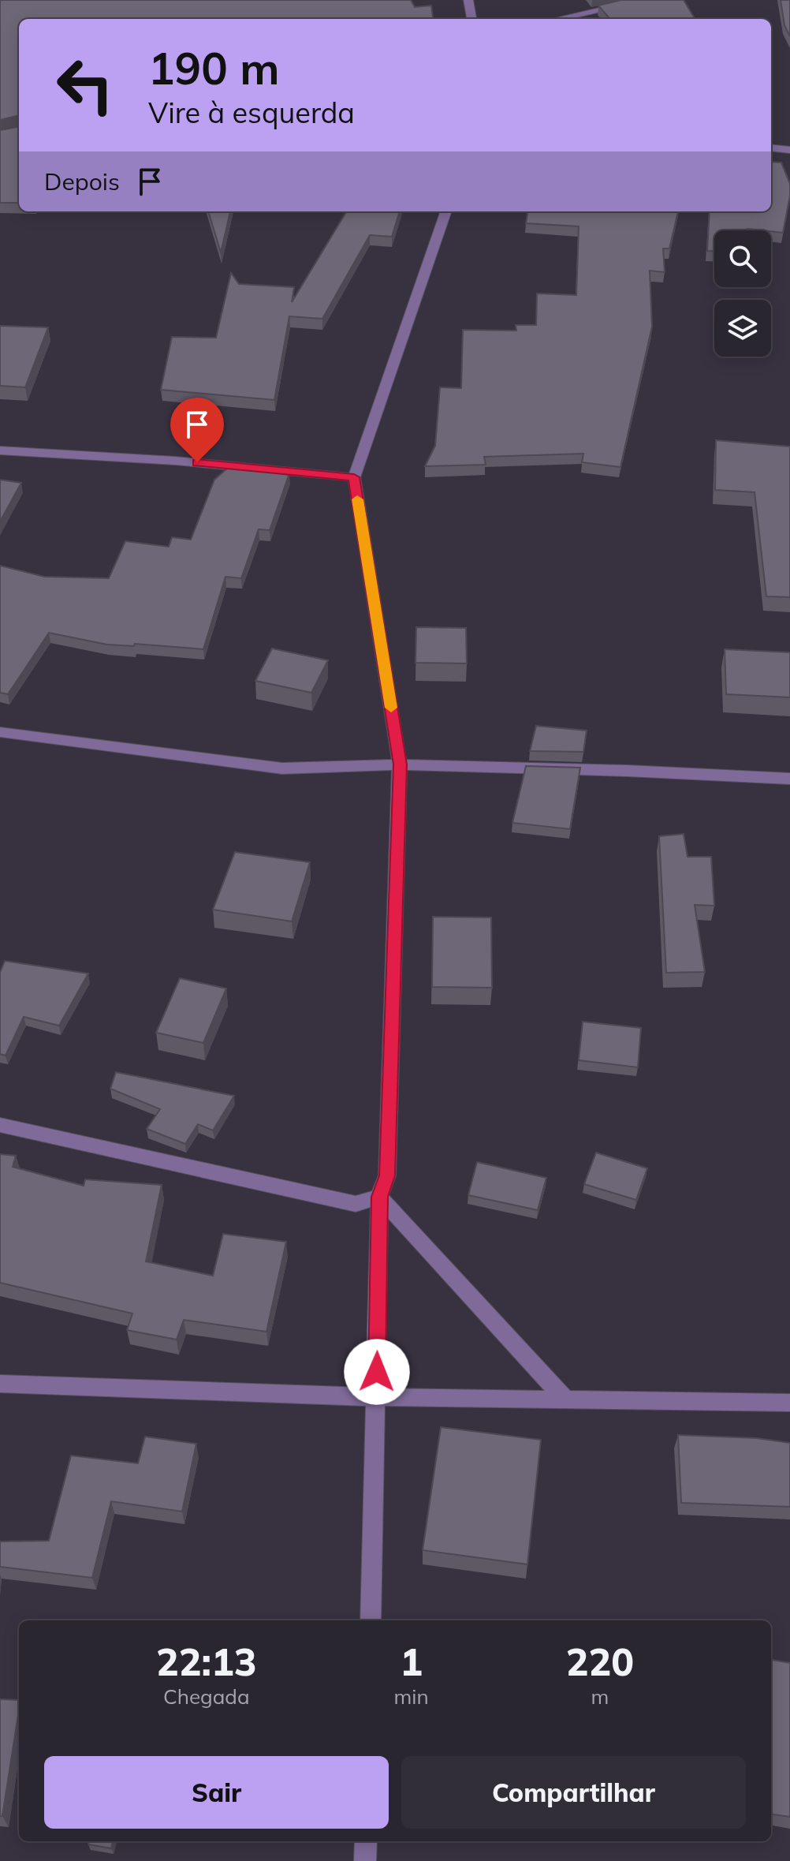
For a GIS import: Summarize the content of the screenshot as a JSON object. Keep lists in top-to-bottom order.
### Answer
{
  "page": {
    "turn": ["190 m", "Vire à esquerda"],
    "then": "Depois",
    "eta": [
      "22:13",
      "Chegada",
      "1",
      "min",
      "220",
      "m"
    ],
    "buttons": ["Sair", "Compartilhar"]
  }
}
